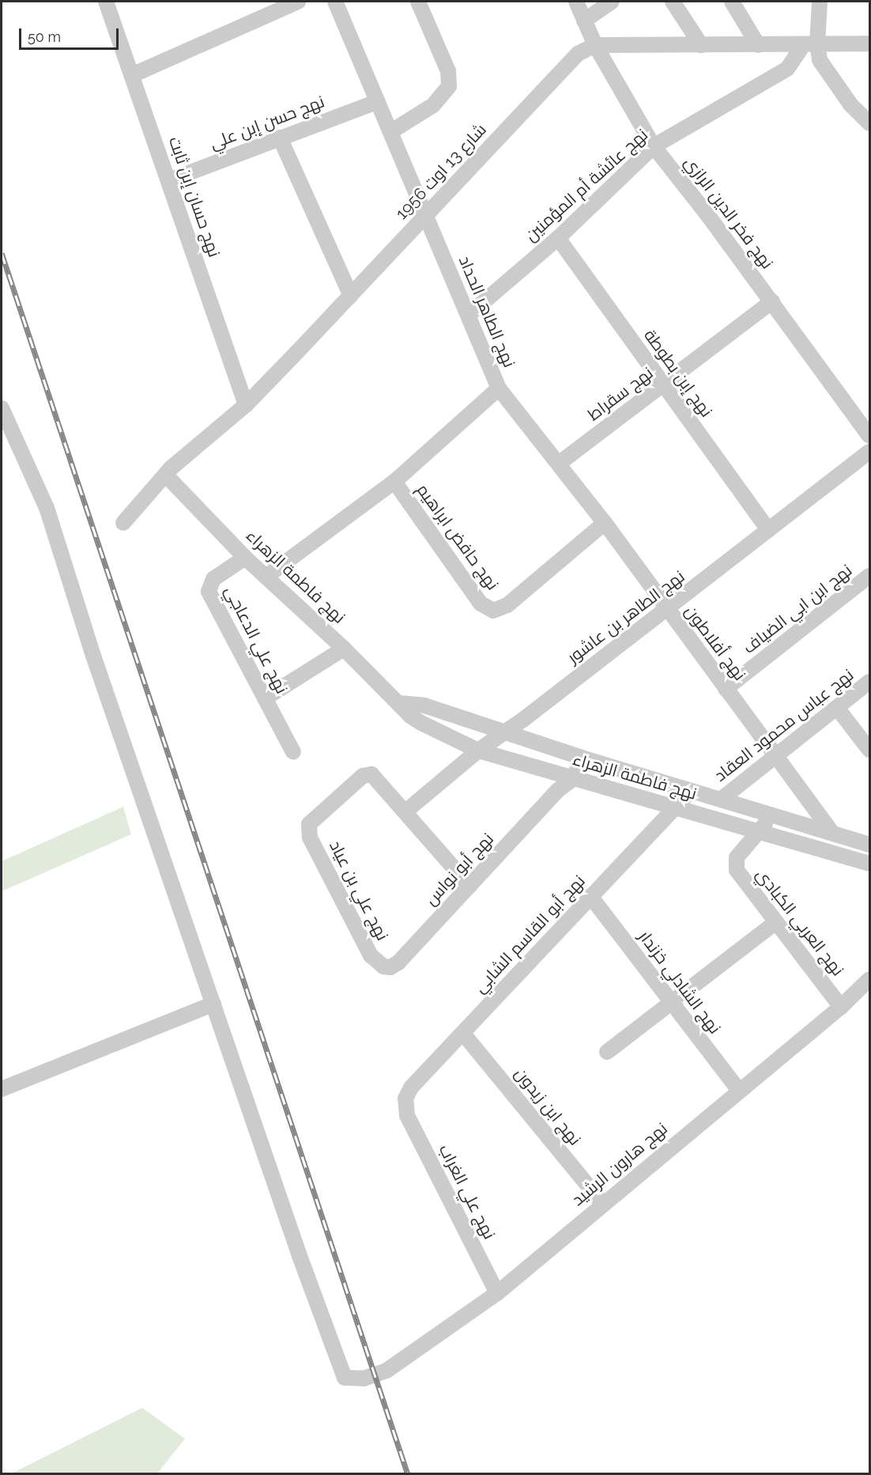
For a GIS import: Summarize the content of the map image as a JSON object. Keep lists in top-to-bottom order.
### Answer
{
  "streets": {
    "street": [
      "نهج حسن إبن علي",
      "شارع 13 اوت 1956",
      "نهج عائشة أم المؤمنين",
      "نهج حسان إبن ثابت",
      "نهج فخر الدين الرازي",
      "نهج الطاهر الحداد",
      "نهج إبن بطوطة",
      "نهج سقراط",
      "نهج حافض ابراهيم",
      "نهج فاطمة الزهراء",
      "نهج ابن ابي الضياف",
      "نهج الطاهر بن عاشور",
      "نهج علي الدعاجي",
      "نهج أفلاطون",
      "نهج عباس محمود العقاد",
      "نهج أبو نواس",
      "نهج علي بن عياد",
      "نهج العربي الكبادي",
      "نهج أبو القاسم الشابي",
      "نهج الشادلي خزندار",
      "نهج ابن زيدون",
      "نهج هارون الرشيد",
      "نهج علي الغراب"
    ]
  },
  "crossings": [
    ["نهج حسن إبن علي", "نهج حسان إبن ثابت"],
    ["نهج حسن إبن علي", "نهج الطاهر الحداد"],
    ["شارع 13 اوت 1956", "نهج حسان إبن ثابت"],
    ["شارع 13 اوت 1956", "نهج فخر الدين الرازي"],
    ["شارع 13 اوت 1956", "نهج الطاهر الحداد"],
    ["شارع 13 اوت 1956", "نهج فاطمة الزهراء"],
    ["نهج عائشة أم المؤمنين", "نهج فخر الدين الرازي"],
    ["نهج عائشة أم المؤمنين", "نهج الطاهر الحداد"],
    ["نهج عائشة أم المؤمنين", "نهج إبن بطوطة"],
    ["نهج فخر الدين الرازي", "نهج سقراط"],
    ["نهج الطاهر الحداد", "نهج حافض ابراهيم"],
    ["نهج الطاهر الحداد", "نهج فاطمة الزهراء"],
    ["نهج الطاهر الحداد", "نهج أفلاطون"],
    ["نهج إبن بطوطة", "نهج سقراط"],
    ["نهج إبن بطوطة", "نهج الطاهر بن عاشور"],
    ["نهج سقراط", "نهج أفلاطون"],
    ["نهج حافض ابراهيم", "نهج أفلاطون"],
    ["نهج فاطمة الزهراء", "نهج الطاهر بن عاشور"],
    ["نهج فاطمة الزهراء", "نهج علي الدعاجي"],
    ["نهج فاطمة الزهراء", "نهج أفلاطون"],
    ["نهج فاطمة الزهراء", "نهج عباس محمود العقاد"],
    ["نهج فاطمة الزهراء", "نهج أبو نواس"],
    ["نهج فاطمة الزهراء", "نهج العربي الكبادي"],
    ["نهج فاطمة الزهراء", "نهج أبو القاسم الشابي"],
    ["نهج ابن ابي الضياف", "نهج أفلاطون"],
    ["نهج الطاهر بن عاشور", "نهج أفلاطون"],
    ["نهج الطاهر بن عاشور", "نهج علي بن عياد"],
    ["نهج أفلاطون", "نهج عباس محمود العقاد"],
    ["نهج أبو نواس", "نهج علي بن عياد"],
    ["نهج العربي الكبادي", "نهج هارون الرشيد"],
    ["نهج أبو القاسم الشابي", "نهج الشادلي خزندار"],
    ["نهج أبو القاسم الشابي", "نهج ابن زيدون"],
    ["نهج أبو القاسم الشابي", "نهج علي الغراب"],
    ["نهج الشادلي خزندار", "نهج هارون الرشيد"],
    ["نهج ابن زيدون", "نهج هارون الرشيد"],
    ["نهج هارون الرشيد", "نهج علي الغراب"]
  ],
  "scale_bar": "50 m"
}
